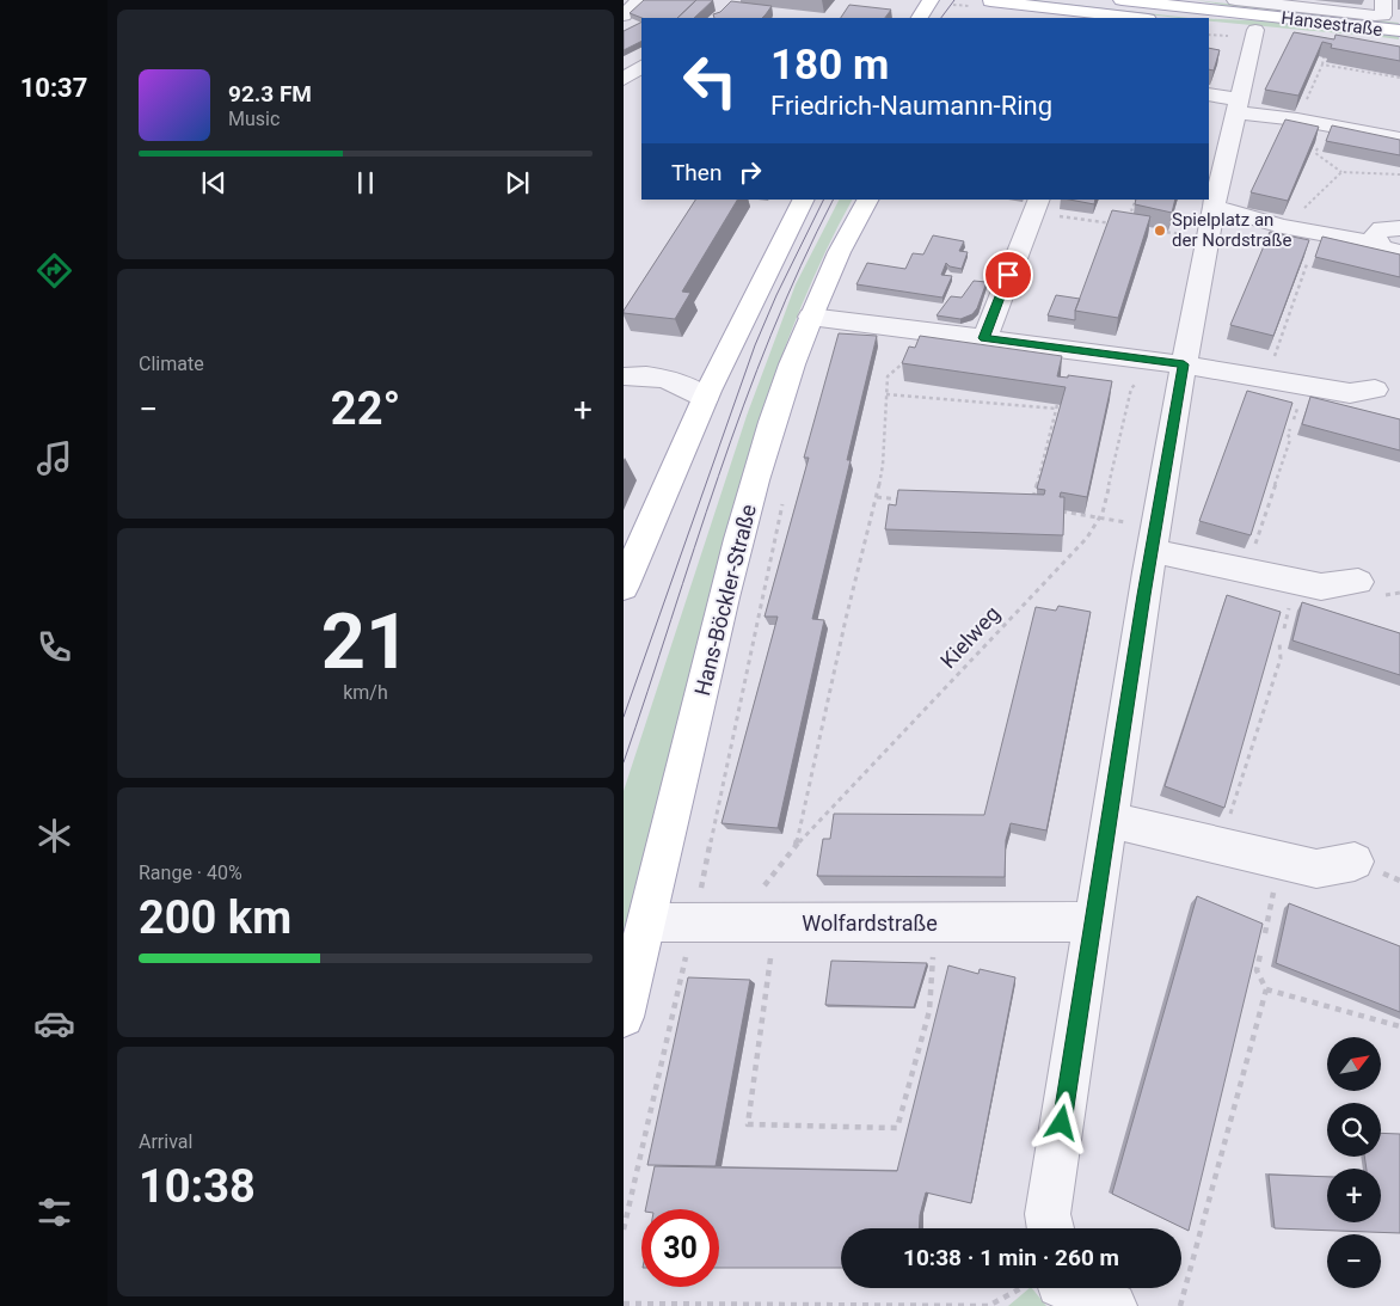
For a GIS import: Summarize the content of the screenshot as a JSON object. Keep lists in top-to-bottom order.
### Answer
{
  "streets": {
    "main road": ["Hansestraße", "Hans-Böckler-Straße"],
    "street": ["Wolfardstraße"],
    "path": ["Kielweg"]
  },
  "crossings": [
    ["Hans-Böckler-Straße", "Wolfardstraße"],
    ["Kielweg", "Wolfardstraße"]
  ],
  "places": ["Spielplatz an der Nordstraße"],
  "north": "top right",
  "page": {
    "tabs": "10:37",
    "turn": ["180 m", "Friedrich-Naumann-Ring"],
    "song": ["92.3 FM", "Music"],
    "then": "Then",
    "tile": [
      "Climate",
      ["21", "km/h"],
      ["Range · 40%", "200 km"],
      ["Arrival", "10:38"]
    ],
    "heat": ["−", "22°", "+"],
    "map_buttons": ["+", "−"],
    "limit": "30",
    "trip": "10:38 · 1 min · 260 m"
  }
}
